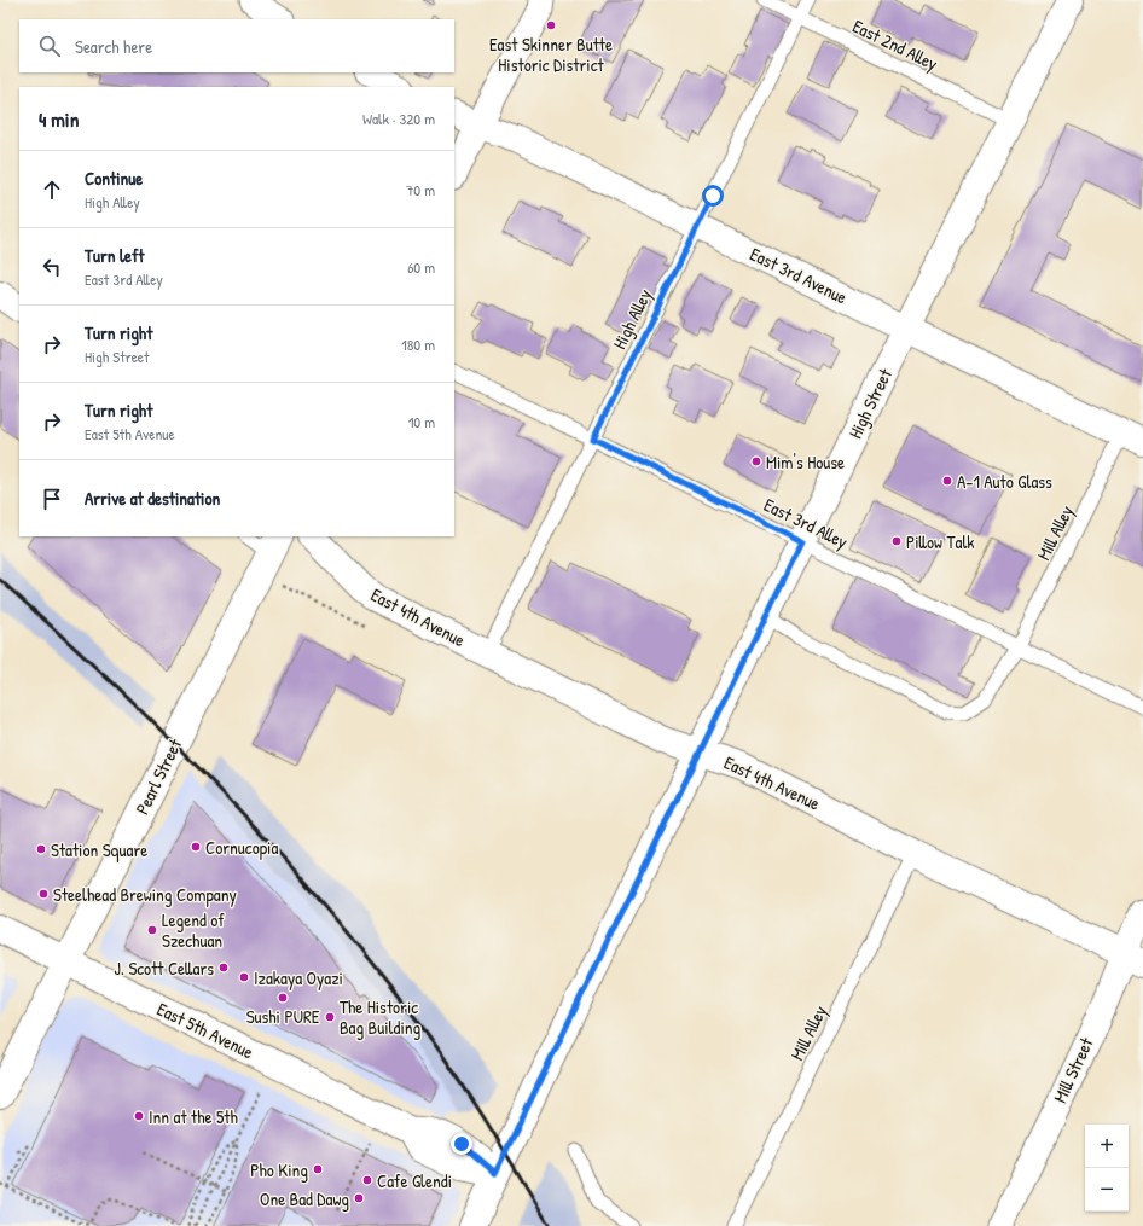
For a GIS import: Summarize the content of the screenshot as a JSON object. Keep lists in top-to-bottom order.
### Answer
{
  "streets": {
    "street": [
      "East 3rd Avenue",
      "High Street",
      "East 4th Avenue",
      "Pearl Street",
      "East 5th Avenue",
      "Mill Street"
    ],
    "lane": [
      "East 2nd Alley",
      "High Alley",
      "East 3rd Alley",
      "Mill Alley"
    ]
  },
  "crossings": [
    ["East 2nd Alley", "High Alley"],
    ["East 2nd Alley", "High Street"],
    ["East 3rd Avenue", "High Alley"],
    ["East 3rd Avenue", "High Street"],
    ["East 3rd Avenue", "Mill Alley"],
    ["High Alley", "East 3rd Alley"],
    ["High Alley", "East 4th Avenue"],
    ["High Street", "East 3rd Alley"],
    ["High Street", "Mill Alley"],
    ["High Street", "East 4th Avenue"],
    ["High Street", "East 5th Avenue"],
    ["East 3rd Alley", "Mill Alley"],
    ["Mill Alley", "East 4th Avenue"],
    ["East 4th Avenue", "Mill Street"],
    ["Pearl Street", "East 5th Avenue"]
  ],
  "places": [
    "East Skinner Butte Historic District",
    "Mim's House",
    "A-1 Auto Glass",
    "Pillow Talk",
    "Cornucopia",
    "Station Square",
    "Steelhead Brewing Company",
    "Legend of Szechuan",
    "J. Scott Cellars",
    "Izakaya Oyazi",
    "Sushi PURE",
    "The Historic Bag Building",
    "Inn at the 5th",
    "Pho King",
    "Cafe Glendi",
    "One Bad Dawg"
  ],
  "page": {
    "search": "Search here",
    "heading": ["4 min", "Walk · 320 m"],
    "list": [
      ["Continue", "High Alley", "70 m"],
      ["Turn left", "East 3rd Alley", "60 m"],
      ["Turn right", "High Street", "180 m"],
      ["Turn right", "East 5th Avenue", "10 m"],
      "Arrive at destination"
    ],
    "map_buttons": ["+", "−"]
  }
}
